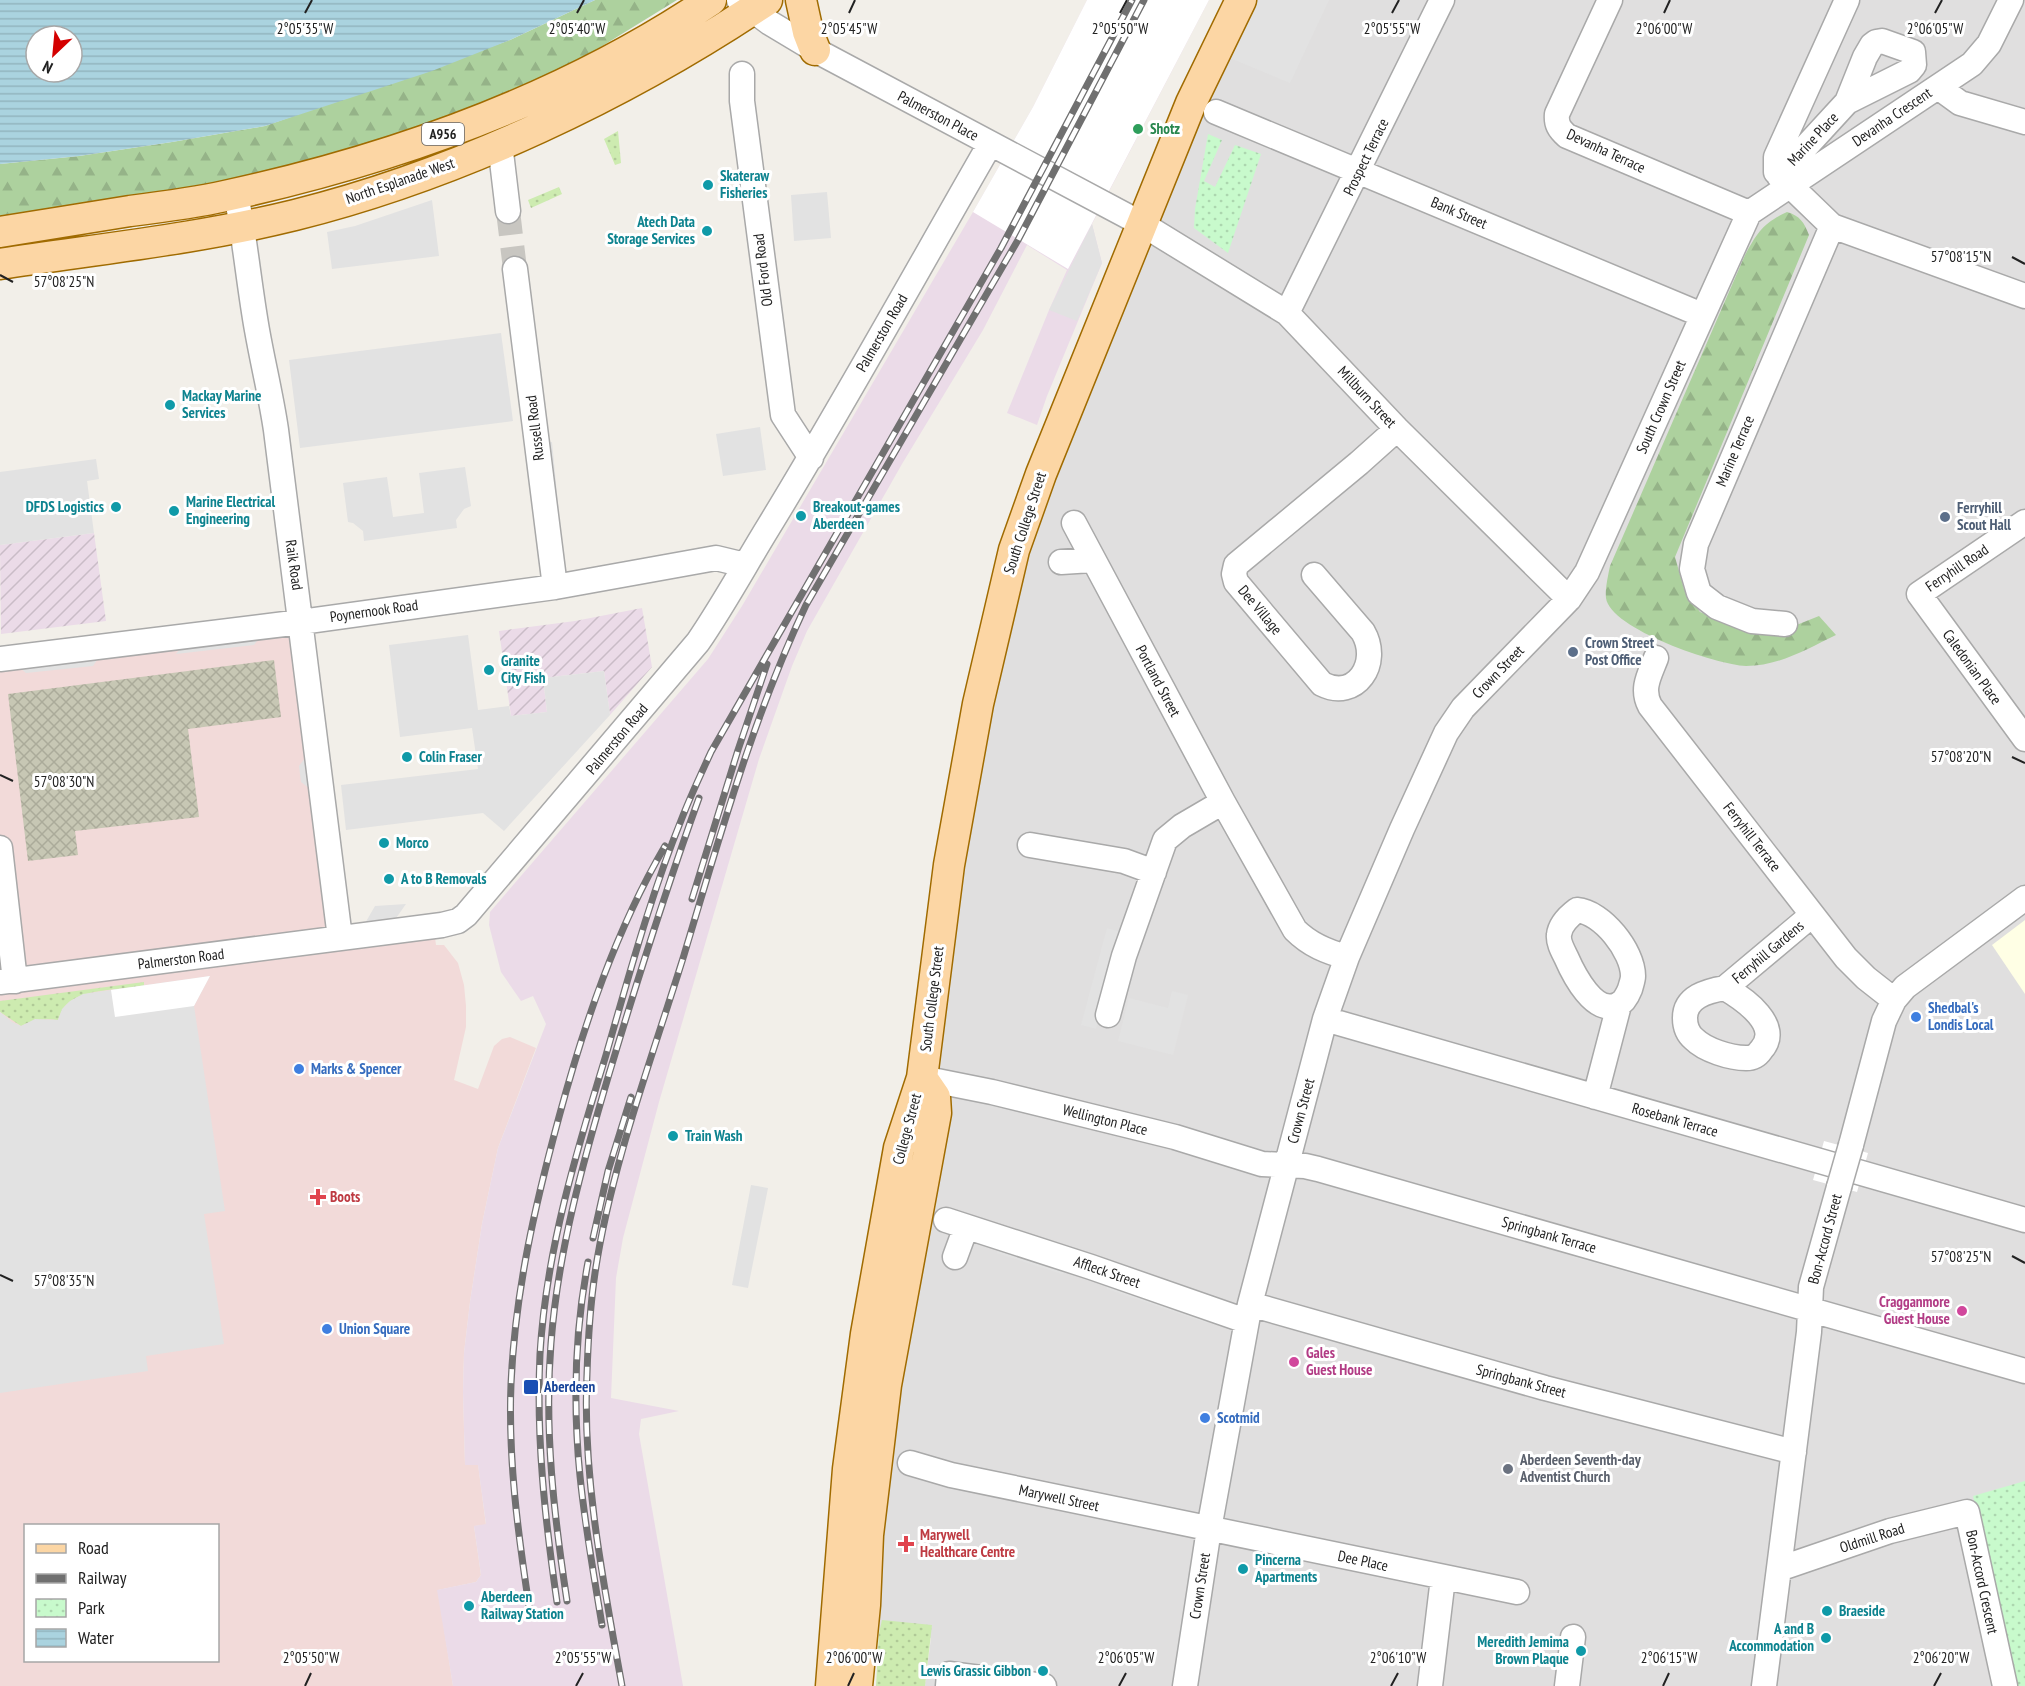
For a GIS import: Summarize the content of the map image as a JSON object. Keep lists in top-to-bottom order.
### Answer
{
  "streets": {
    "main road": [
      "A956",
      "North Esplanade West",
      "South College Street",
      "College Street"
    ],
    "street": [
      "Palmerston Place",
      "Devanha Crescent",
      "Marine Place",
      "Devanha Terrace",
      "Prospect Terrace",
      "Bank Street",
      "Old Ford Road",
      "Palmerston Road",
      "Millburn Street",
      "South Crown Street",
      "Russell Road",
      "Marine Terrace",
      "Raik Road",
      "Ferryhill Road",
      "Dee Village",
      "Poynernook Road",
      "Caledonian Place",
      "Crown Street",
      "Portland Street",
      "Ferryhill Terrace",
      "Ferryhill Gardens",
      "Wellington Place",
      "Rosebank Terrace",
      "Springbank Terrace",
      "Bon-Accord Street",
      "Affleck Street",
      "Springbank Street",
      "Marywell Street",
      "Oldmill Road",
      "Dee Place",
      "Bon-Accord Crescent"
    ]
  },
  "crossings": [
    ["Palmerston Place", "North Esplanade West"],
    ["Palmerston Place", "Palmerston Road"],
    ["Palmerston Place", "Millburn Street"],
    ["Palmerston Place", "South College Street"],
    ["Devanha Crescent", "Marine Place"],
    ["Devanha Crescent", "Devanha Terrace"],
    ["Devanha Crescent", "South Crown Street"],
    ["Devanha Terrace", "South Crown Street"],
    ["Prospect Terrace", "Bank Street"],
    ["Prospect Terrace", "Millburn Street"],
    ["North Esplanade West", "Raik Road"],
    ["Bank Street", "South Crown Street"],
    ["Old Ford Road", "Palmerston Road"],
    ["Palmerston Road", "Raik Road"],
    ["Palmerston Road", "Poynernook Road"],
    ["Millburn Street", "South Crown Street"],
    ["Millburn Street", "South College Street"],
    ["Millburn Street", "Dee Village"],
    ["Millburn Street", "Crown Street"],
    ["South Crown Street", "Crown Street"],
    ["Russell Road", "Poynernook Road"],
    ["South College Street", "Wellington Place"],
    ["South College Street", "College Street"],
    ["Raik Road", "Poynernook Road"],
    ["Ferryhill Road", "Caledonian Place"],
    ["Crown Street", "Portland Street"],
    ["Crown Street", "Wellington Place"],
    ["Crown Street", "Rosebank Terrace"],
    ["Crown Street", "Springbank Terrace"],
    ["Crown Street", "Affleck Street"],
    ["Crown Street", "Springbank Street"],
    ["Crown Street", "Marywell Street"],
    ["Crown Street", "Dee Place"],
    ["Ferryhill Terrace", "Ferryhill Gardens"],
    ["Ferryhill Terrace", "Bon-Accord Street"],
    ["Wellington Place", "College Street"],
    ["Wellington Place", "Springbank Terrace"],
    ["Springbank Terrace", "Bon-Accord Street"],
    ["Bon-Accord Street", "Springbank Street"],
    ["Bon-Accord Street", "Oldmill Road"],
    ["Affleck Street", "Springbank Street"],
    ["Marywell Street", "Dee Place"],
    ["Oldmill Road", "Bon-Accord Crescent"]
  ],
  "places": {
    "other": [
      "Shotz",
      "Skateraw Fisheries",
      "Atech Data Storage Services",
      "Mackay Marine Services",
      "DFDS Logistics",
      "Marine Electrical Engineering",
      "Breakout-games Aberdeen",
      "Ferryhill Scout Hall",
      "Crown Street Post Office",
      "Granite City Fish",
      "Colin Fraser",
      "Morco",
      "A to B Removals",
      "Shedbal's Londis Local",
      "Marks & Spencer",
      "Train Wash",
      "Cragganmore Guest House",
      "Union Square",
      "Gales Guest House",
      "Scotmid",
      "Aberdeen Seventh-day Adventist Church",
      "Pincerna Apartments",
      "Aberdeen Railway Station",
      "Braeside",
      "A and B Accommodation",
      "Meredith Jemima Brown Plaque",
      "Lewis Grassic Gibbon"
    ],
    "health": ["Boots", "Marywell Healthcare Centre"],
    "transit": ["Aberdeen"]
  },
  "legend": [
    "Road",
    "Railway",
    "Park",
    "Water"
  ],
  "north": "bottom left",
  "coordinates": [
    "2°05'35\"W",
    "2°05'40\"W",
    "2°05'45\"W",
    "2°05'50\"W",
    "2°05'55\"W",
    "2°06'00\"W",
    "2°06'05\"W",
    "57°08'15\"N",
    "57°08'25\"N",
    "57°08'20\"N",
    "57°08'30\"N",
    "57°08'35\"N",
    "2°06'10\"W",
    "2°06'15\"W",
    "2°06'20\"W"
  ]
}
